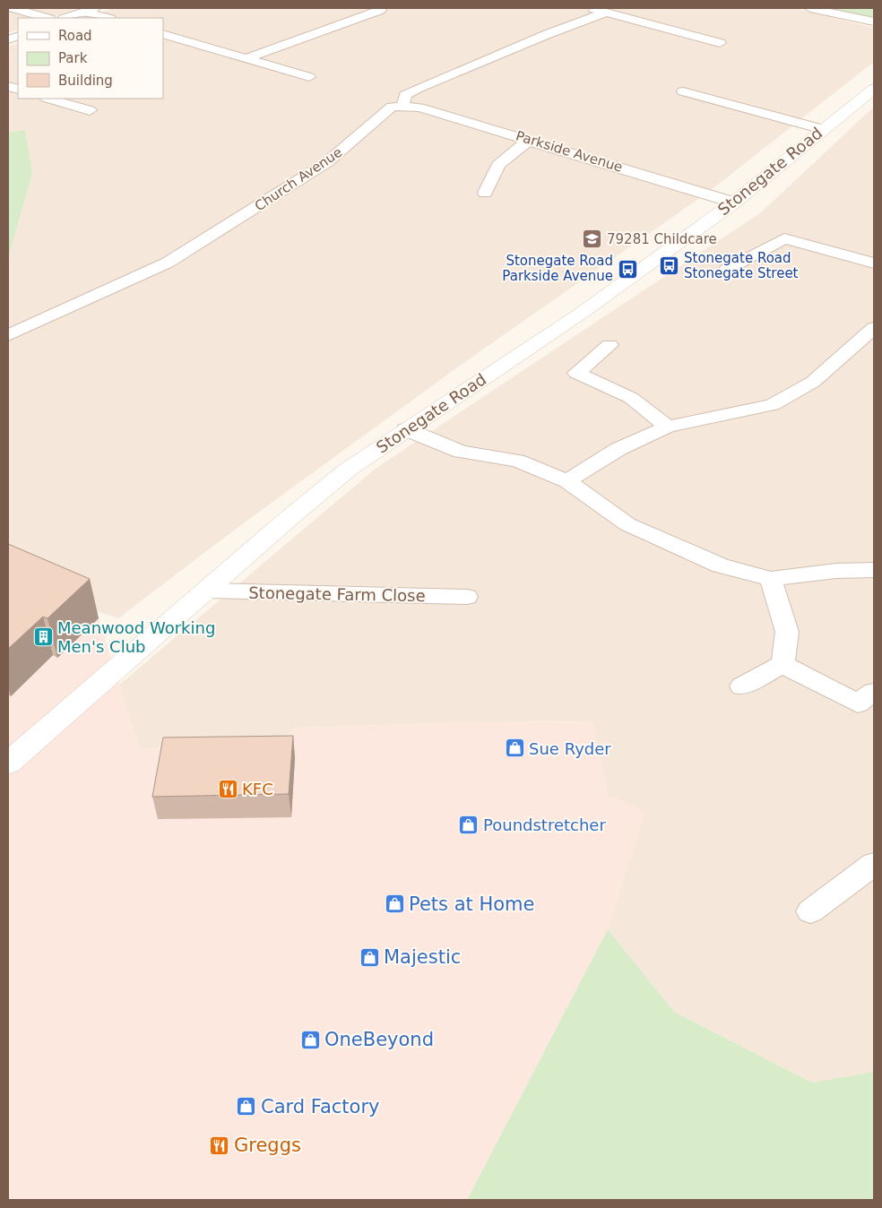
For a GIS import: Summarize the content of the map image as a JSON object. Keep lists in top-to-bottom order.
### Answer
{
  "streets": {
    "main road": ["Stonegate Road"],
    "street": ["Parkside Avenue", "Church Avenue", "Stonegate Farm Close"]
  },
  "crossings": [
    ["Parkside Avenue", "Stonegate Road"],
    ["Parkside Avenue", "Church Avenue"],
    ["Stonegate Road", "Stonegate Farm Close"]
  ],
  "places": {
    "school or university": ["79281 Childcare"],
    "bus stop": ["Stonegate Road Stonegate Street", "Stonegate Road Parkside Avenue"],
    "building": ["Meanwood Working Men's Club"],
    "shop": [
      "Sue Ryder",
      "Poundstretcher",
      "Pets at Home",
      "Majestic",
      "OneBeyond",
      "Card Factory"
    ],
    "restaurant": ["KFC", "Greggs"]
  },
  "legend": ["Road", "Park", "Building"]
}
